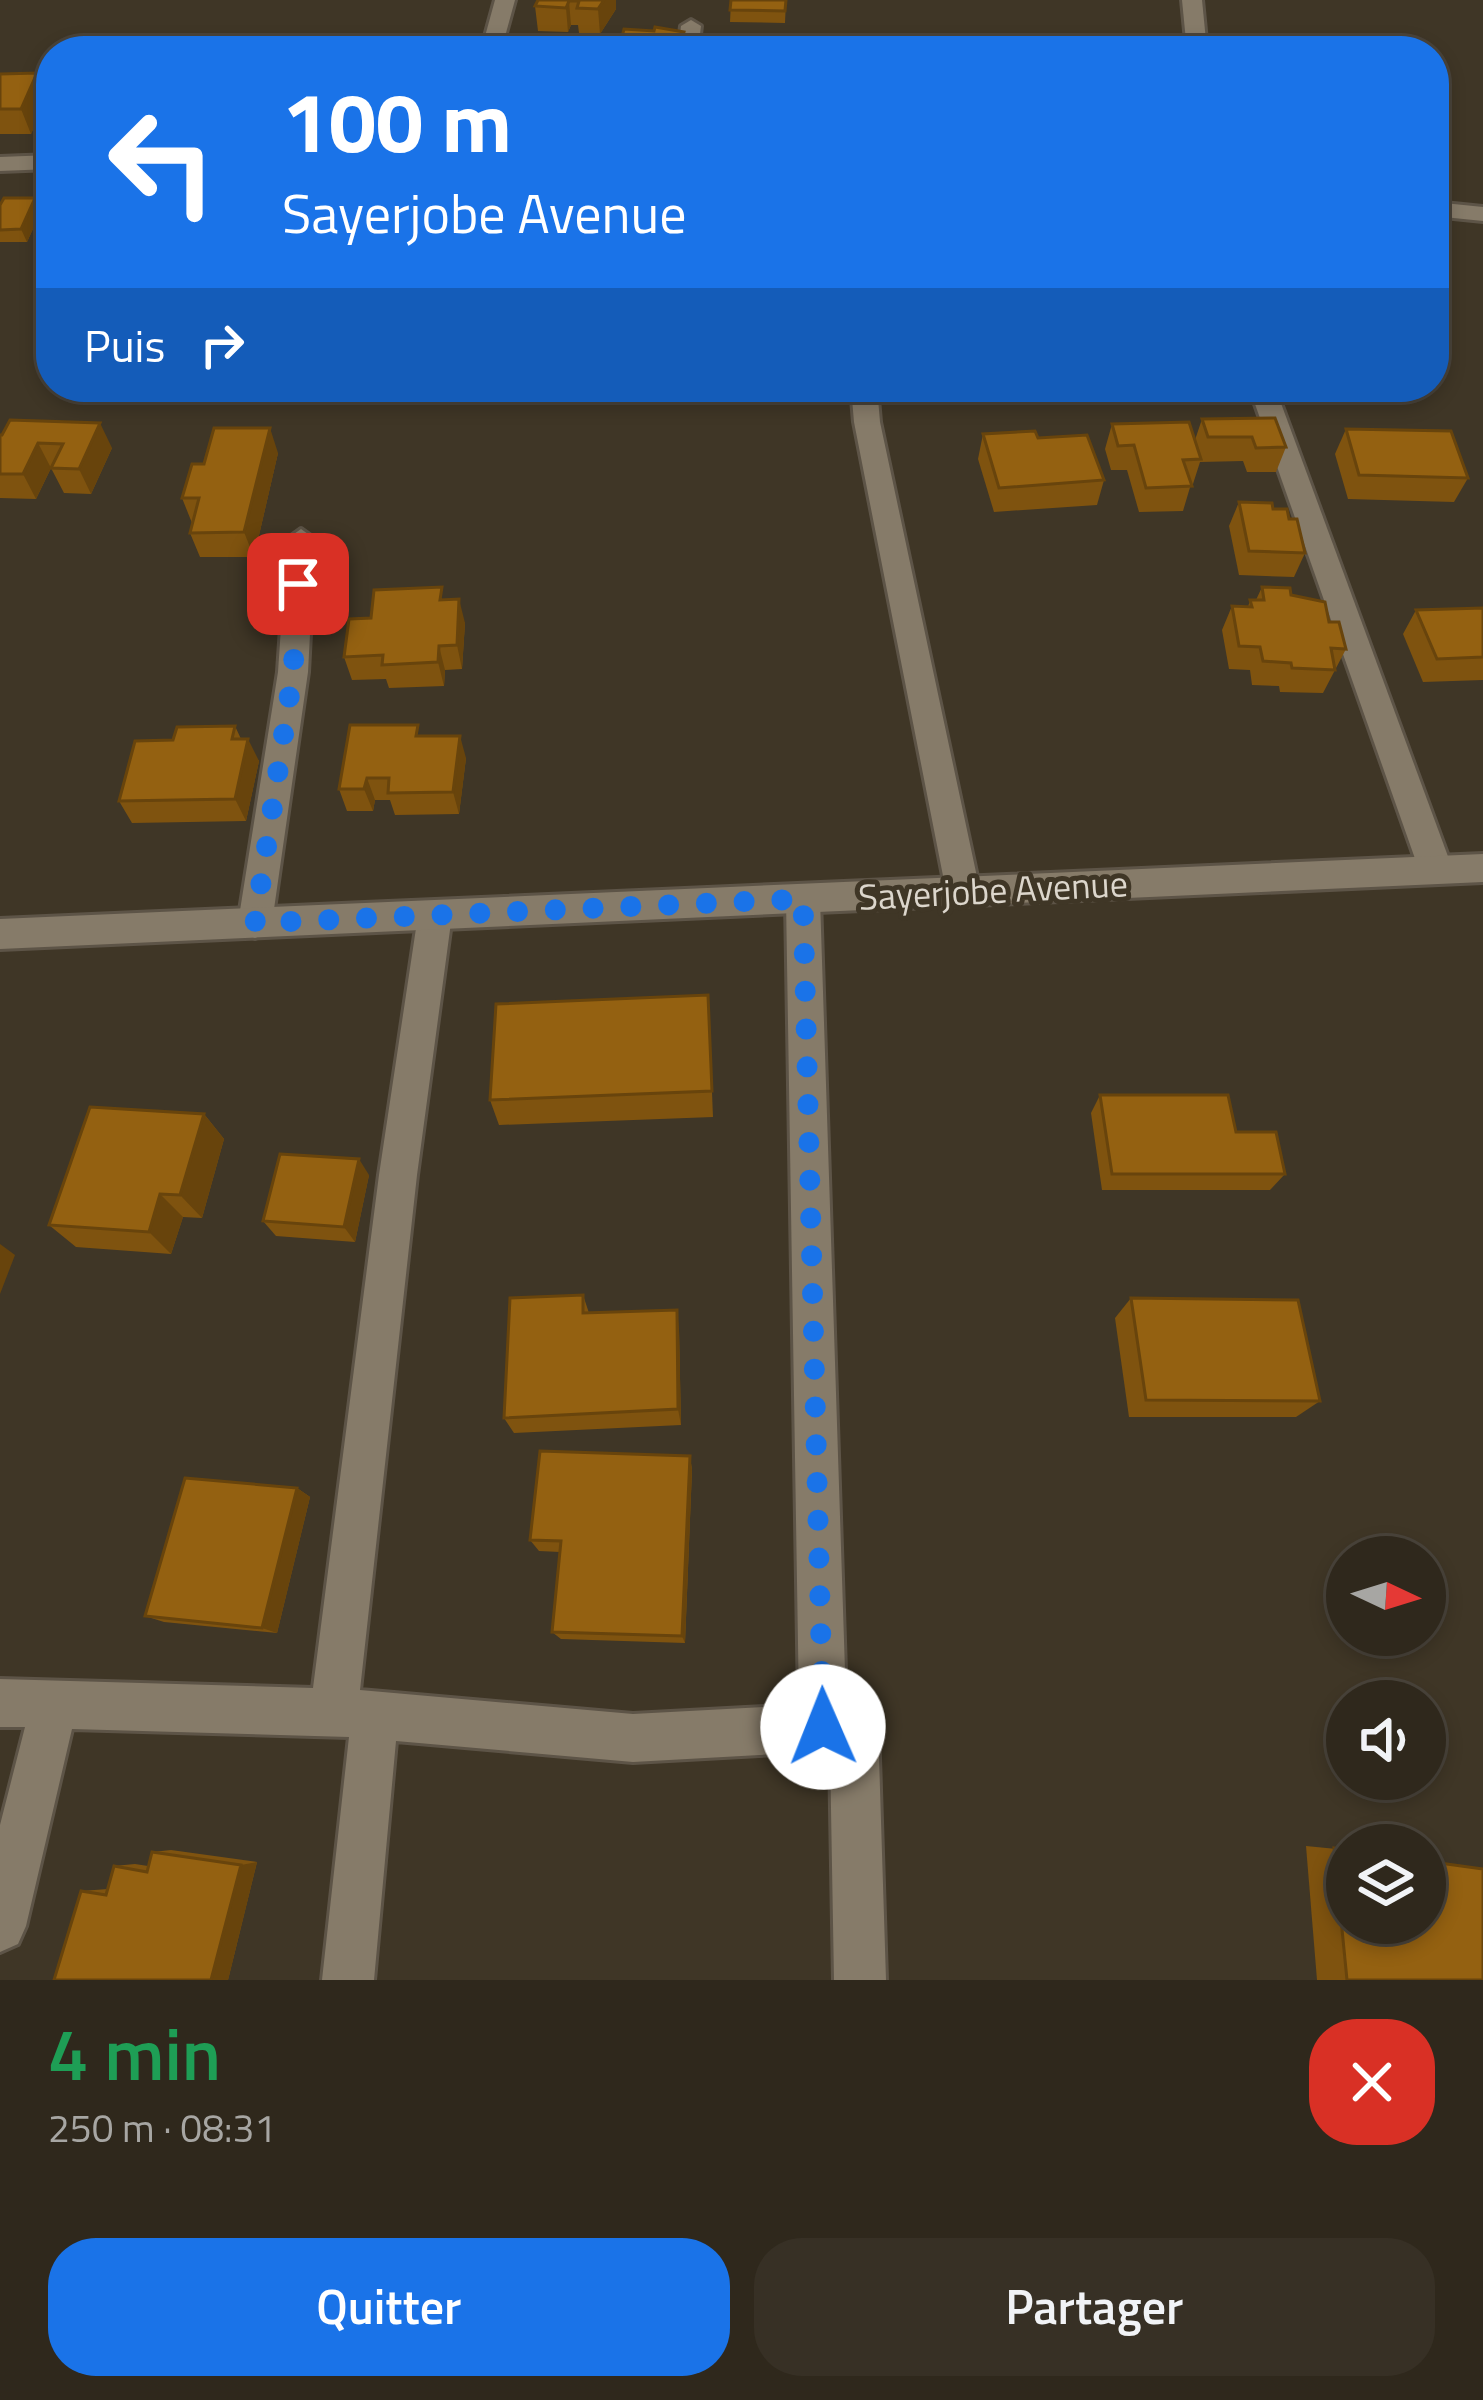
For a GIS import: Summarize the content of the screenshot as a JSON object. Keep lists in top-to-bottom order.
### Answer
{
  "streets": {
    "street": ["Sayerjobe Avenue"]
  },
  "north": "right",
  "page": {
    "turn": ["100 m", "Sayerjobe Avenue"],
    "then": "Puis",
    "heading": ["4 min", "250 m · 08:31"],
    "buttons": ["Quitter", "Partager"]
  }
}
